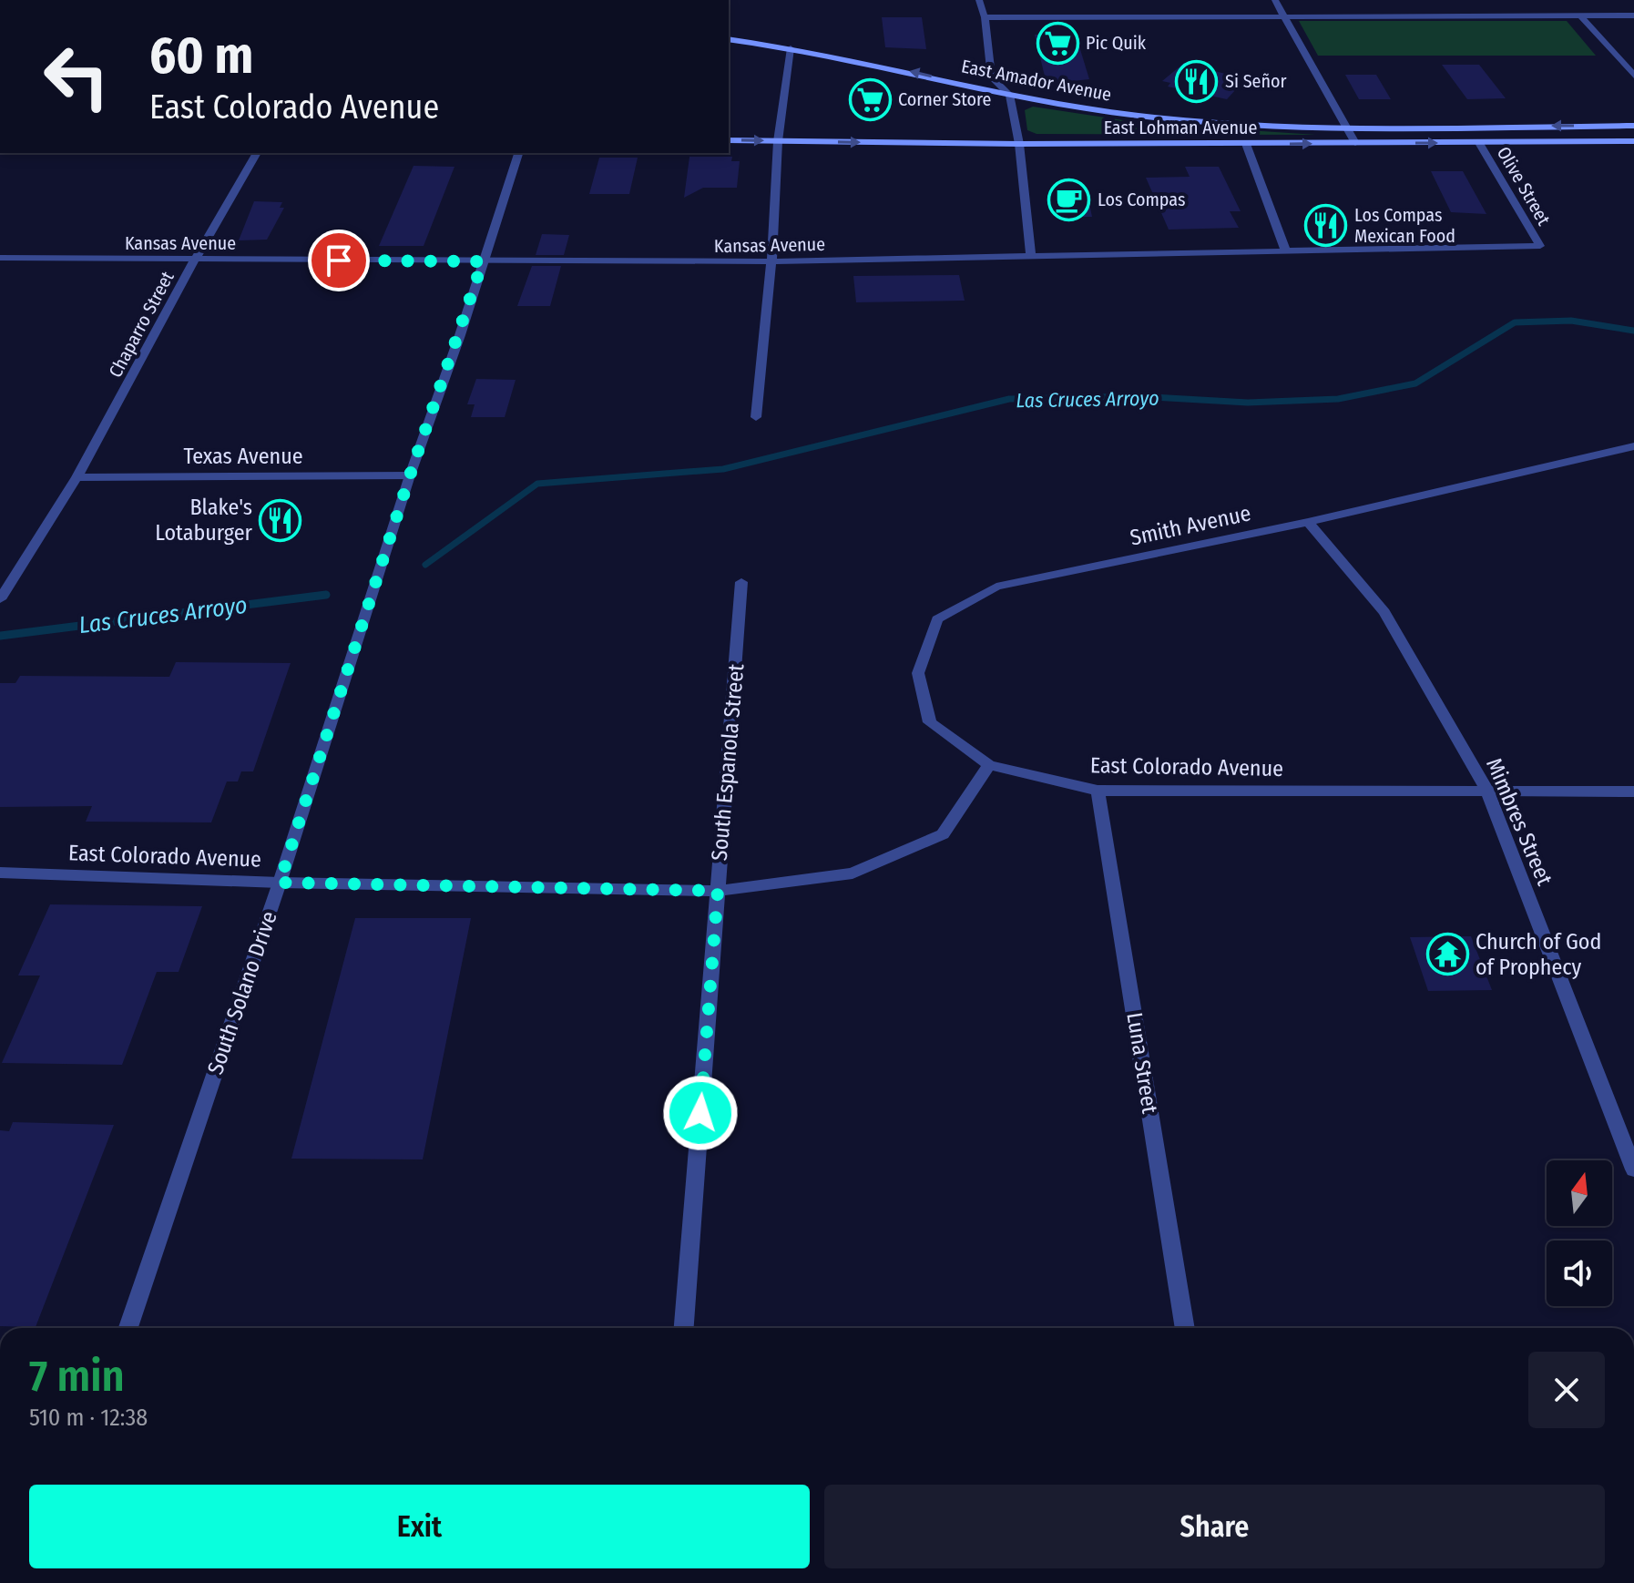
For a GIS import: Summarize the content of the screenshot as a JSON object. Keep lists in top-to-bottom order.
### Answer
{
  "streets": {
    "main road": ["East Amador Avenue", "East Lohman Avenue"],
    "street": [
      "Olive Street",
      "Kansas Avenue",
      "Chaparro Street",
      "Texas Avenue",
      "Smith Avenue",
      "South Espanola Street",
      "East Colorado Avenue",
      "Mimbres Street",
      "South Solano Drive",
      "Luna Street"
    ]
  },
  "crossings": [
    ["East Lohman Avenue", "Olive Street"],
    ["Olive Street", "Kansas Avenue"],
    ["Kansas Avenue", "Chaparro Street"],
    ["Kansas Avenue", "South Solano Drive"],
    ["Chaparro Street", "Texas Avenue"],
    ["Texas Avenue", "South Solano Drive"],
    ["Smith Avenue", "East Colorado Avenue"],
    ["Smith Avenue", "Mimbres Street"],
    ["South Espanola Street", "East Colorado Avenue"],
    ["East Colorado Avenue", "Mimbres Street"],
    ["East Colorado Avenue", "South Solano Drive"],
    ["East Colorado Avenue", "Luna Street"]
  ],
  "one_way": ["East Amador Avenue", "East Lohman Avenue"],
  "water": ["Las Cruces Arroyo"],
  "places": {
    "supermarket": ["Pic Quik", "Corner Store"],
    "restaurant": ["Si Señor", "Los Compas Mexican Food", "Blake's Lotaburger"],
    "cafe": ["Los Compas"],
    "temple": ["Church of God of Prophecy"]
  },
  "north": "top",
  "page": {
    "turn": ["60 m", "East Colorado Avenue"],
    "heading": ["7 min", "510 m · 12:38"],
    "buttons": ["Exit", "Share"]
  }
}
